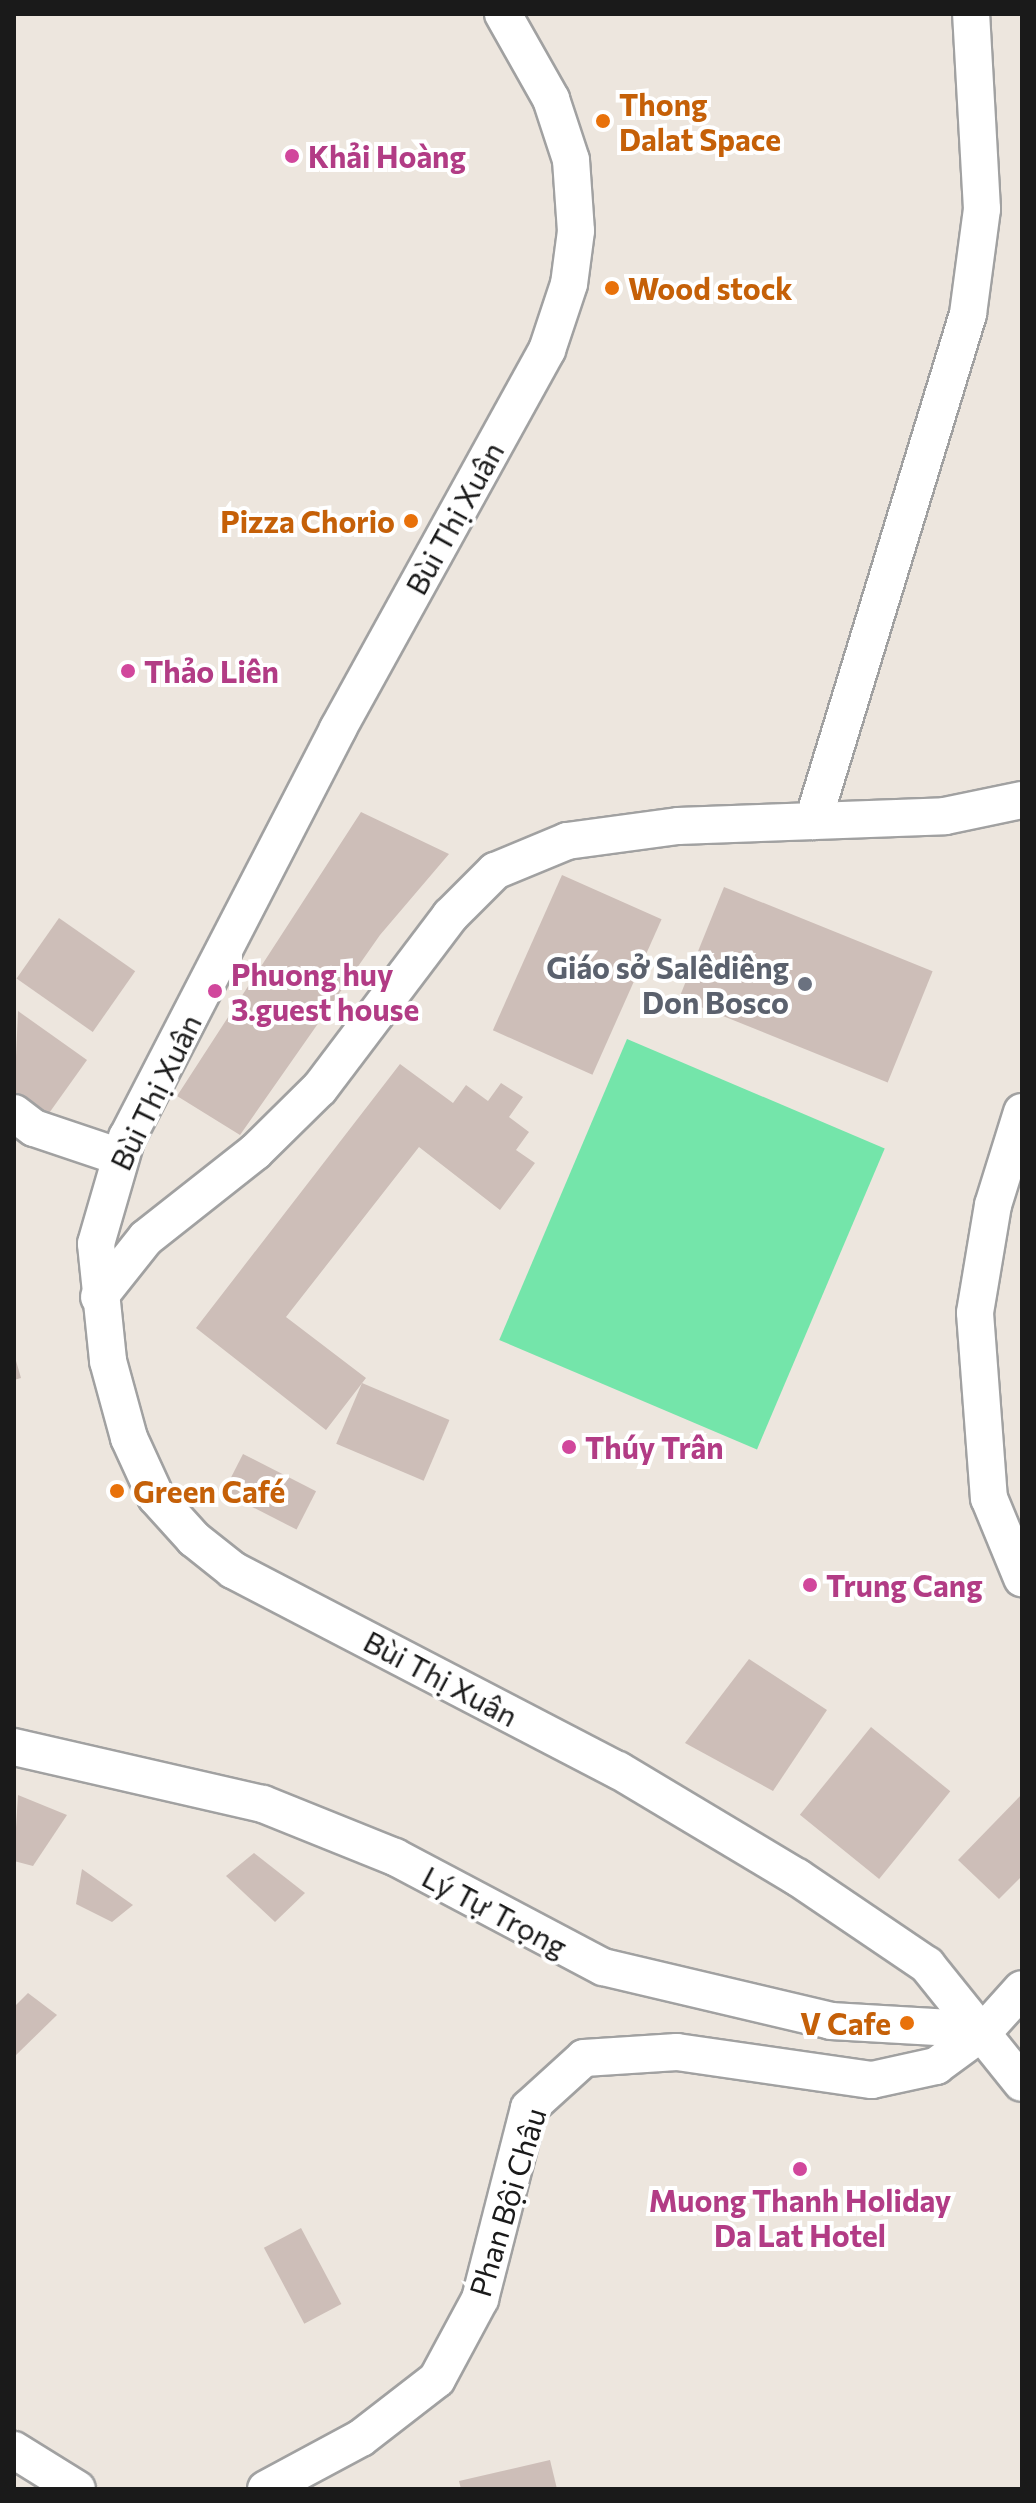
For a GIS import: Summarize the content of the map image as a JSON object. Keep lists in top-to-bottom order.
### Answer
{
  "streets": {
    "street": ["Bùi Thị Xuân", "Lý Tự Trọng", "Phan Bội Châu"]
  },
  "crossings": [
    ["Bùi Thị Xuân", "Lý Tự Trọng"],
    ["Bùi Thị Xuân", "Phan Bội Châu"],
    ["Lý Tự Trọng", "Phan Bội Châu"]
  ],
  "places": [
    "Thong Dalat Space",
    "Khải Hoàng",
    "Wood stock",
    "Pizza Chorio",
    "Thảo Liên",
    "Giáo sở Salêdiêng Don Bosco",
    "Phuong huy 3.guest house",
    "Thúy Trân",
    "Green Café",
    "Trung Cang",
    "V Cafe",
    "Muong Thanh Holiday Da Lat Hotel"
  ]
}
